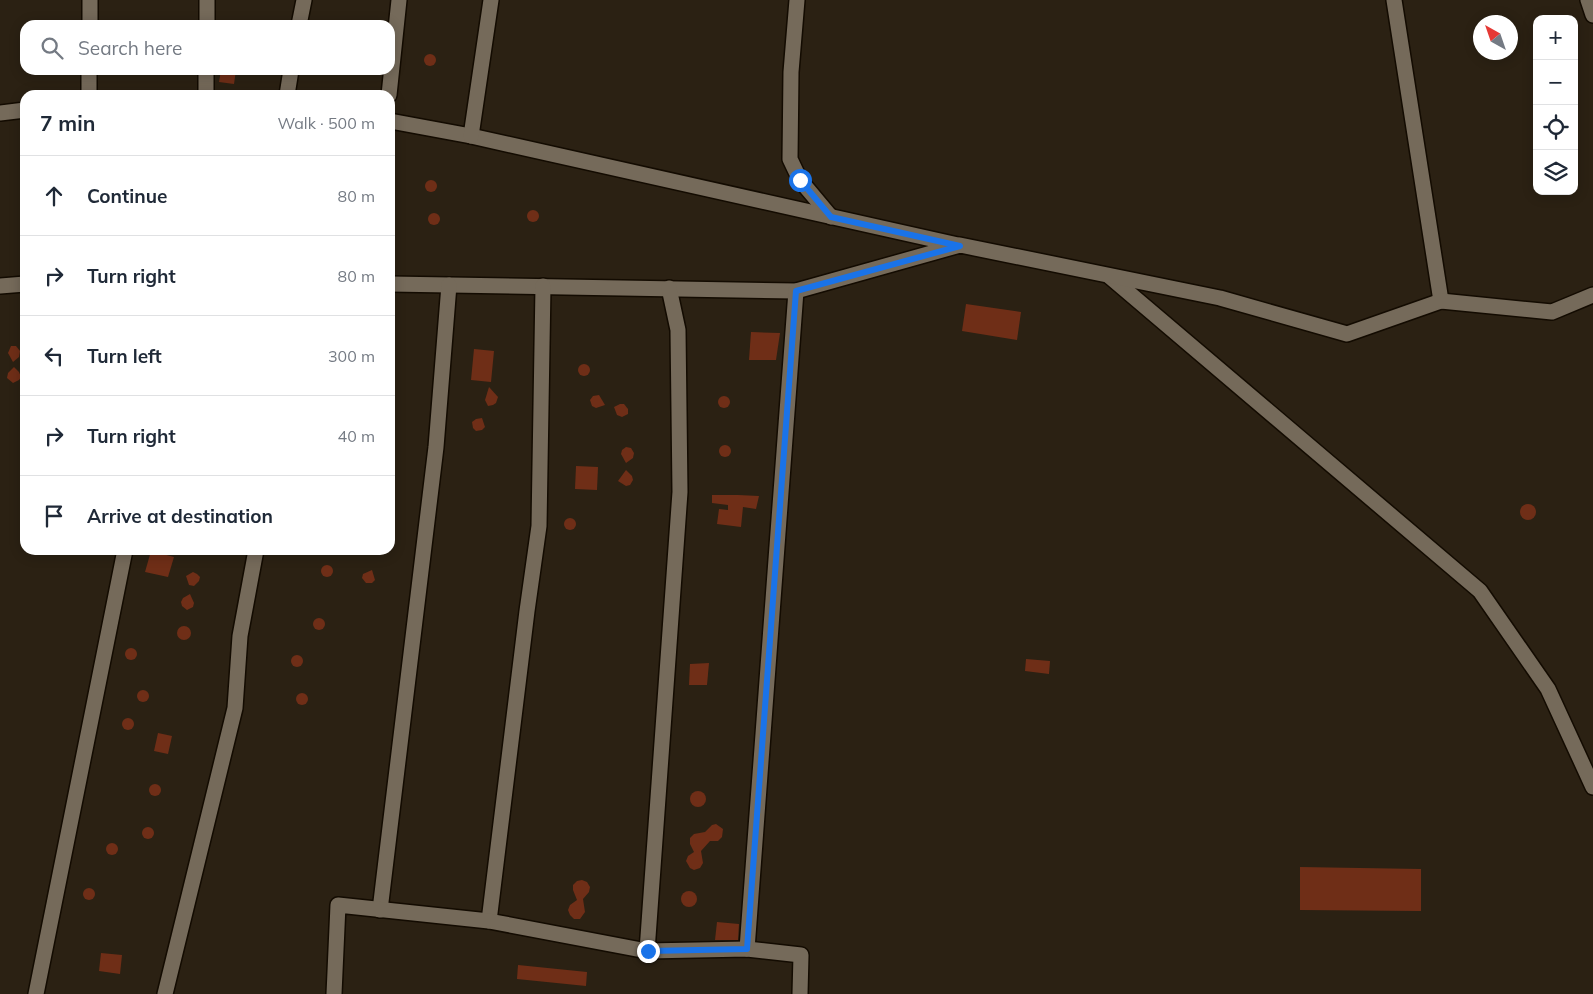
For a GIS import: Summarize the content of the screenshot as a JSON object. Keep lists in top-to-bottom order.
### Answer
{
  "north": "top left",
  "page": {
    "map_buttons": ["+", "−"],
    "search": "Search here",
    "heading": ["7 min", "Walk · 500 m"],
    "list": [
      ["Continue", "80 m"],
      ["Turn right", "80 m"],
      ["Turn left", "300 m"],
      ["Turn right", "40 m"],
      "Arrive at destination"
    ]
  }
}
